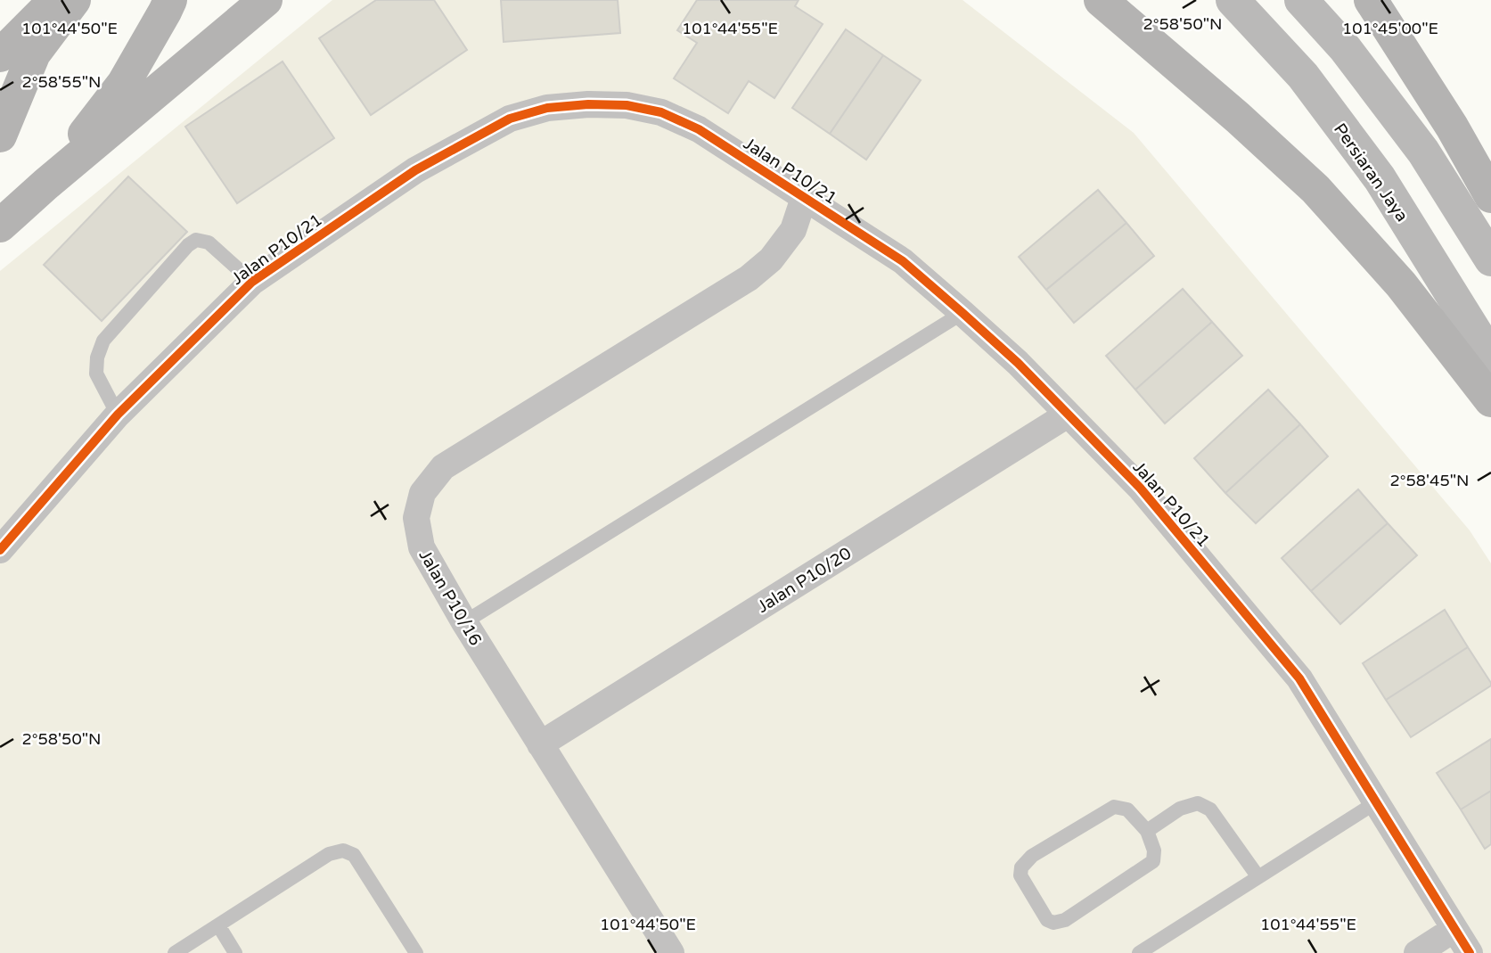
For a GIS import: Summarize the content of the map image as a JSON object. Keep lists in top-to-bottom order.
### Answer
{
  "streets": {
    "main road": ["Persiaran Jaya"],
    "street": ["Jalan P10/21", "Jalan P10/20", "Jalan P10/16"]
  },
  "crossings": [
    ["Jalan P10/21", "Jalan P10/20"],
    ["Jalan P10/21", "Jalan P10/16"],
    ["Jalan P10/20", "Jalan P10/16"]
  ],
  "coordinates": [
    "2°58'50\"N",
    "101°44'50\"E",
    "101°44'55\"E",
    "101°45'00\"E",
    "2°58'55\"N",
    "2°58'45\"N"
  ]
}
